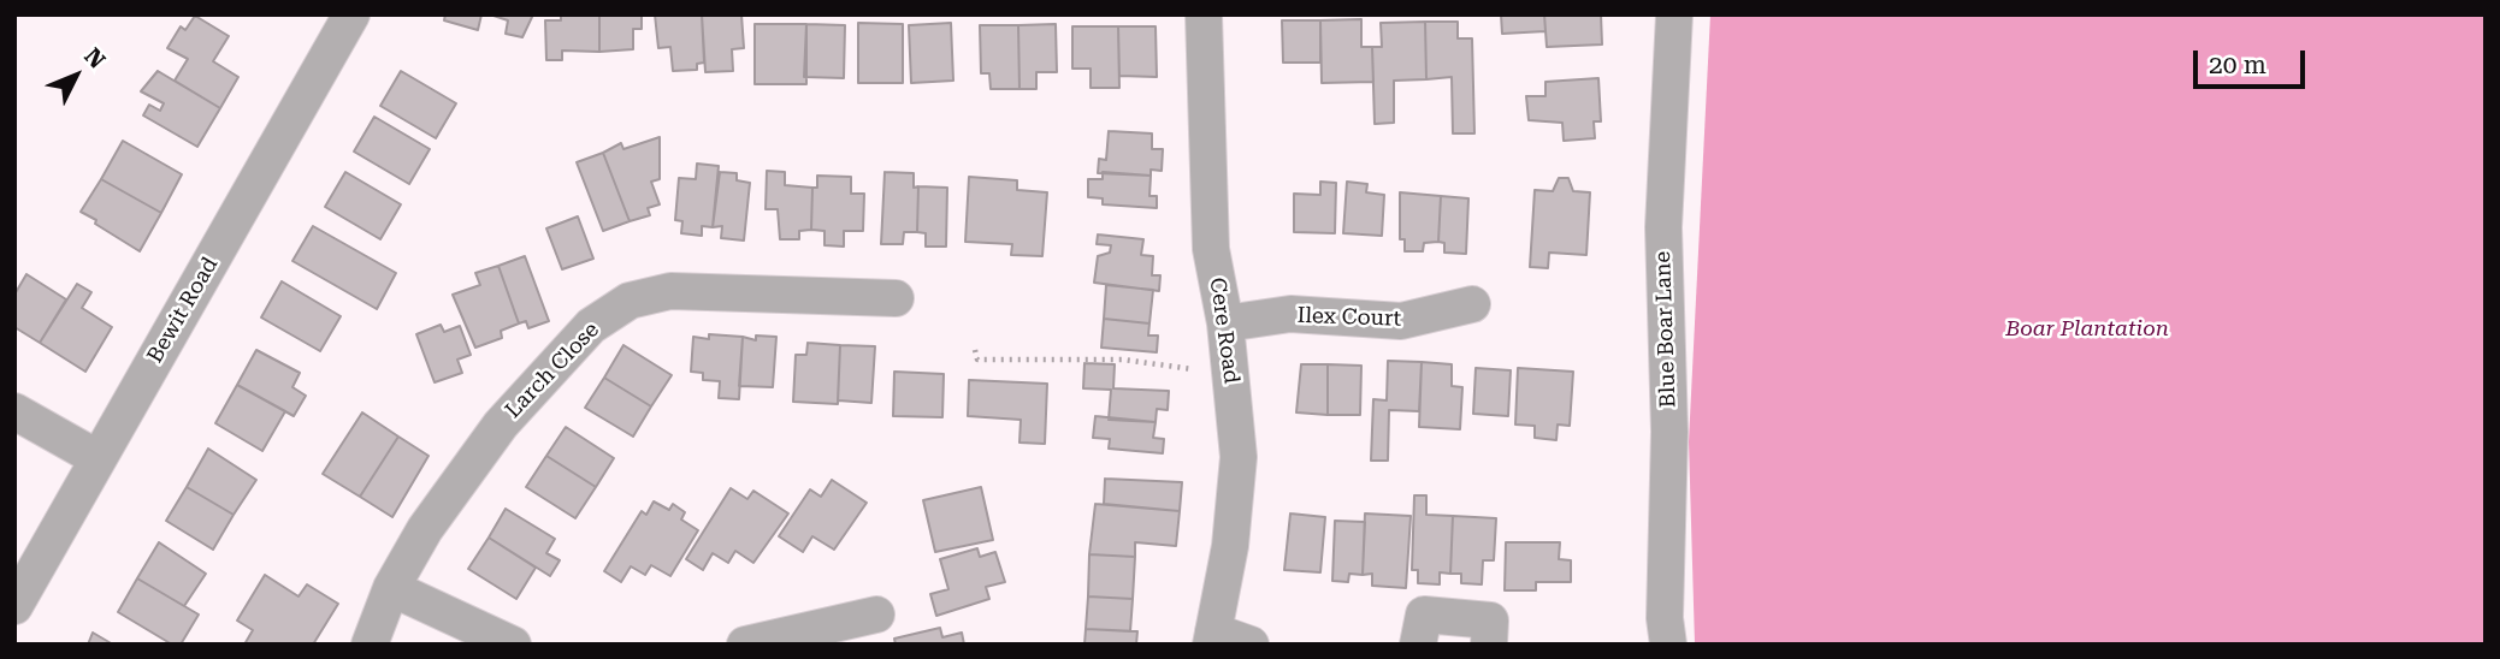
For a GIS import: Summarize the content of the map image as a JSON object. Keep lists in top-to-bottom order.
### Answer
{
  "streets": {
    "street": [
      "Bewit Road",
      "Ilex Court",
      "Blue Boar Lane",
      "Cere Road",
      "Larch Close"
    ]
  },
  "crossings": [
    ["Ilex Court", "Cere Road"]
  ],
  "parks": ["Boar Plantation"],
  "scale_bar": "20 m",
  "north": "top right"
}
